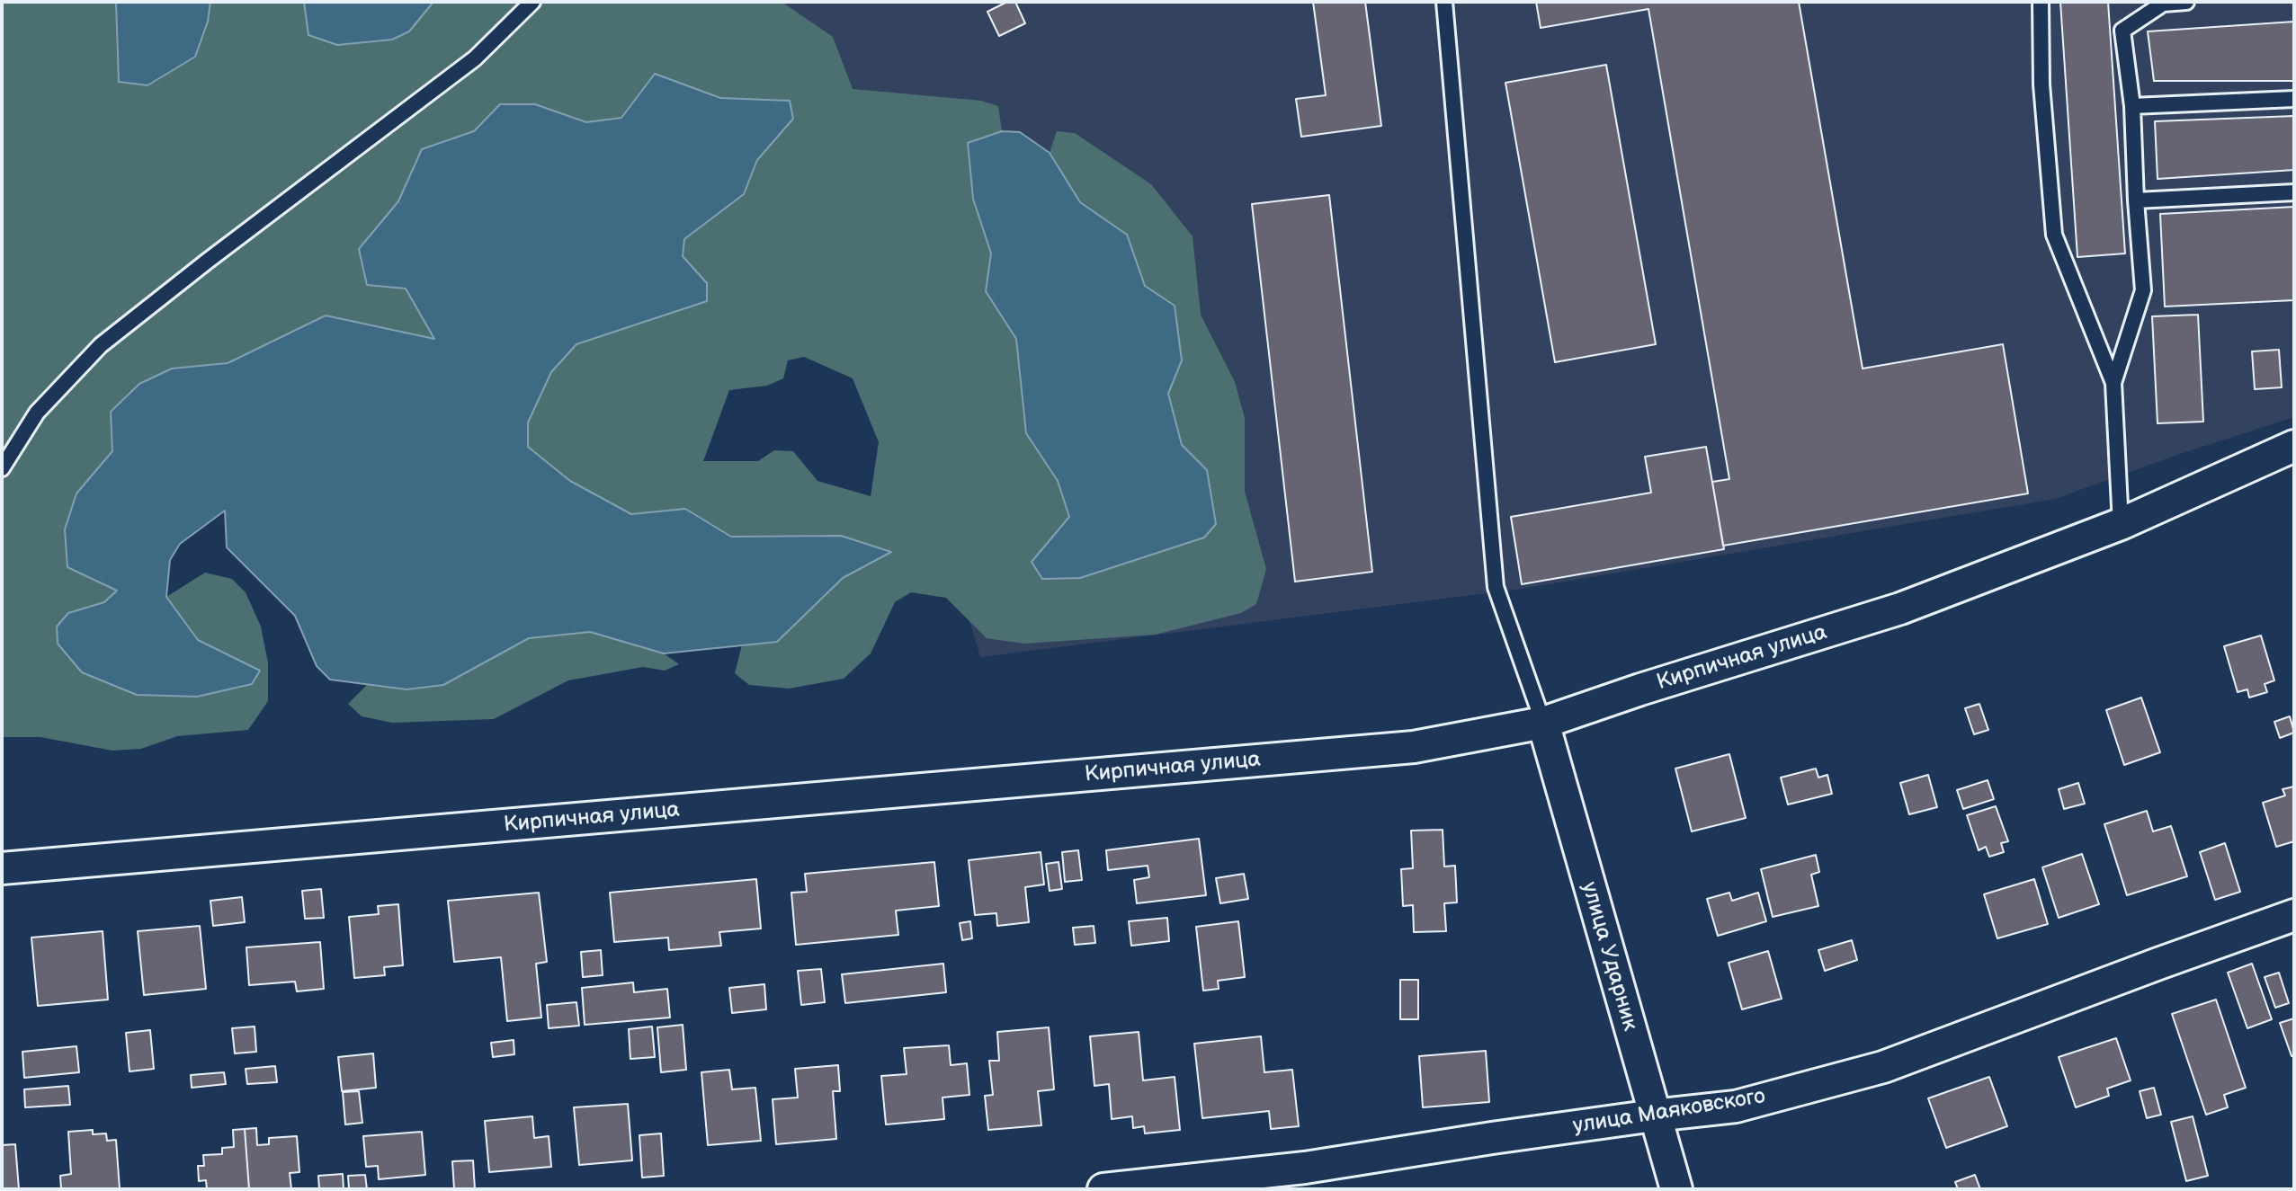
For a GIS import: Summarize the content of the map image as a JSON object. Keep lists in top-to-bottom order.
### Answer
{
  "streets": {
    "street": ["Кирпичная улица", "улица Ударник", "улица Маяковского"]
  },
  "crossings": [
    ["Кирпичная улица", "улица Ударник"],
    ["улица Ударник", "улица Маяковского"]
  ]
}
